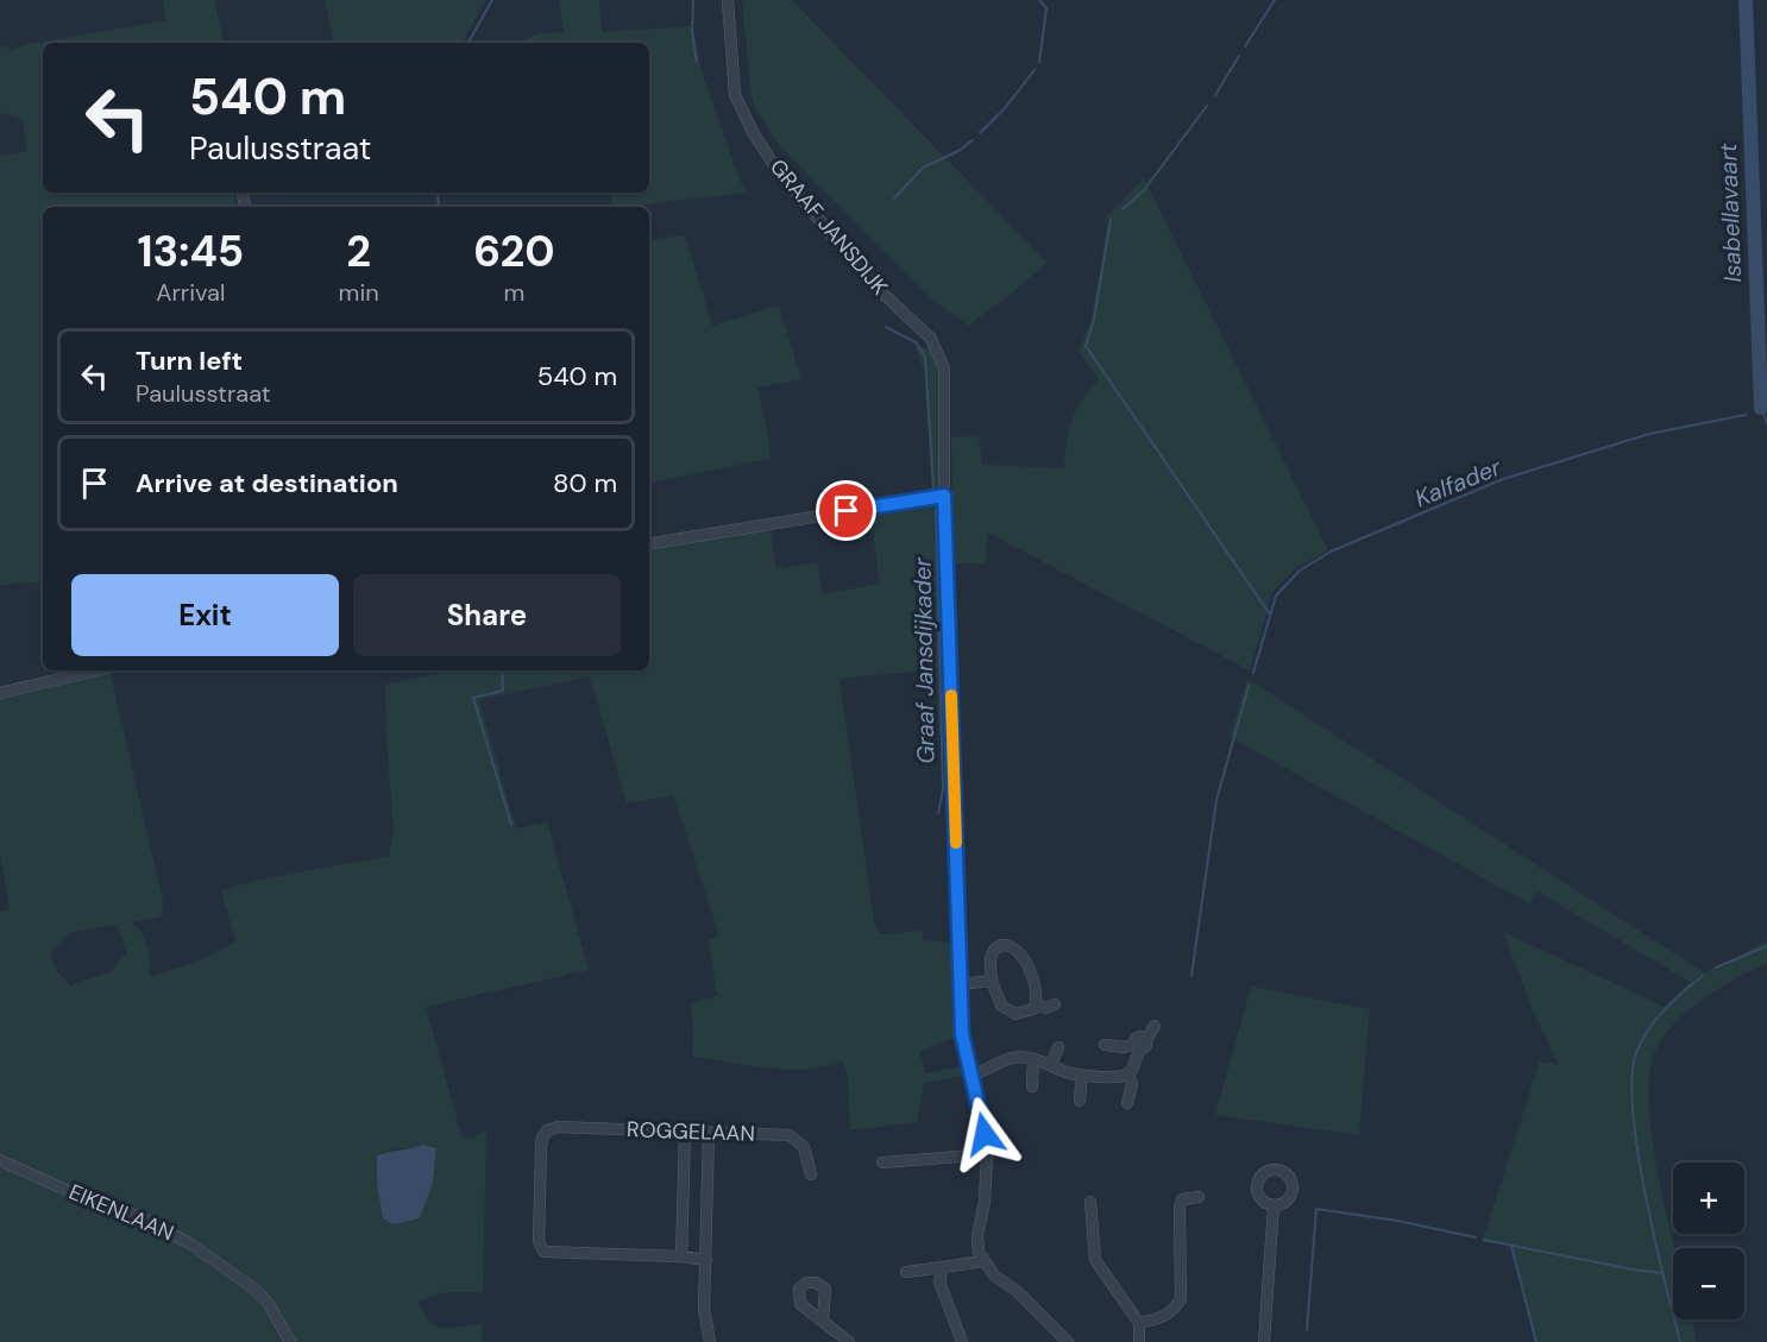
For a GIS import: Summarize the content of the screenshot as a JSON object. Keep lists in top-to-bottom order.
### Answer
{
  "streets": {
    "street": ["GRAAF JANSDIJK", "ROGGELAAN", "EIKENLAAN"]
  },
  "water": ["Isabellavaart", "Kalfader", "Graaf Jansdijkader"],
  "page": {
    "turn": ["540 m", "Paulusstraat"],
    "eta": [
      "13:45",
      "Arrival",
      "2",
      "min",
      "620",
      "m"
    ],
    "list": [
      {
        "name": "Turn left",
        "note": "Paulusstraat",
        "value": "540 m"
      },
      {
        "name": "Arrive at destination",
        "value": "80 m"
      }
    ],
    "buttons": ["Exit", "Share"],
    "map_buttons": ["+", "−"]
  }
}
